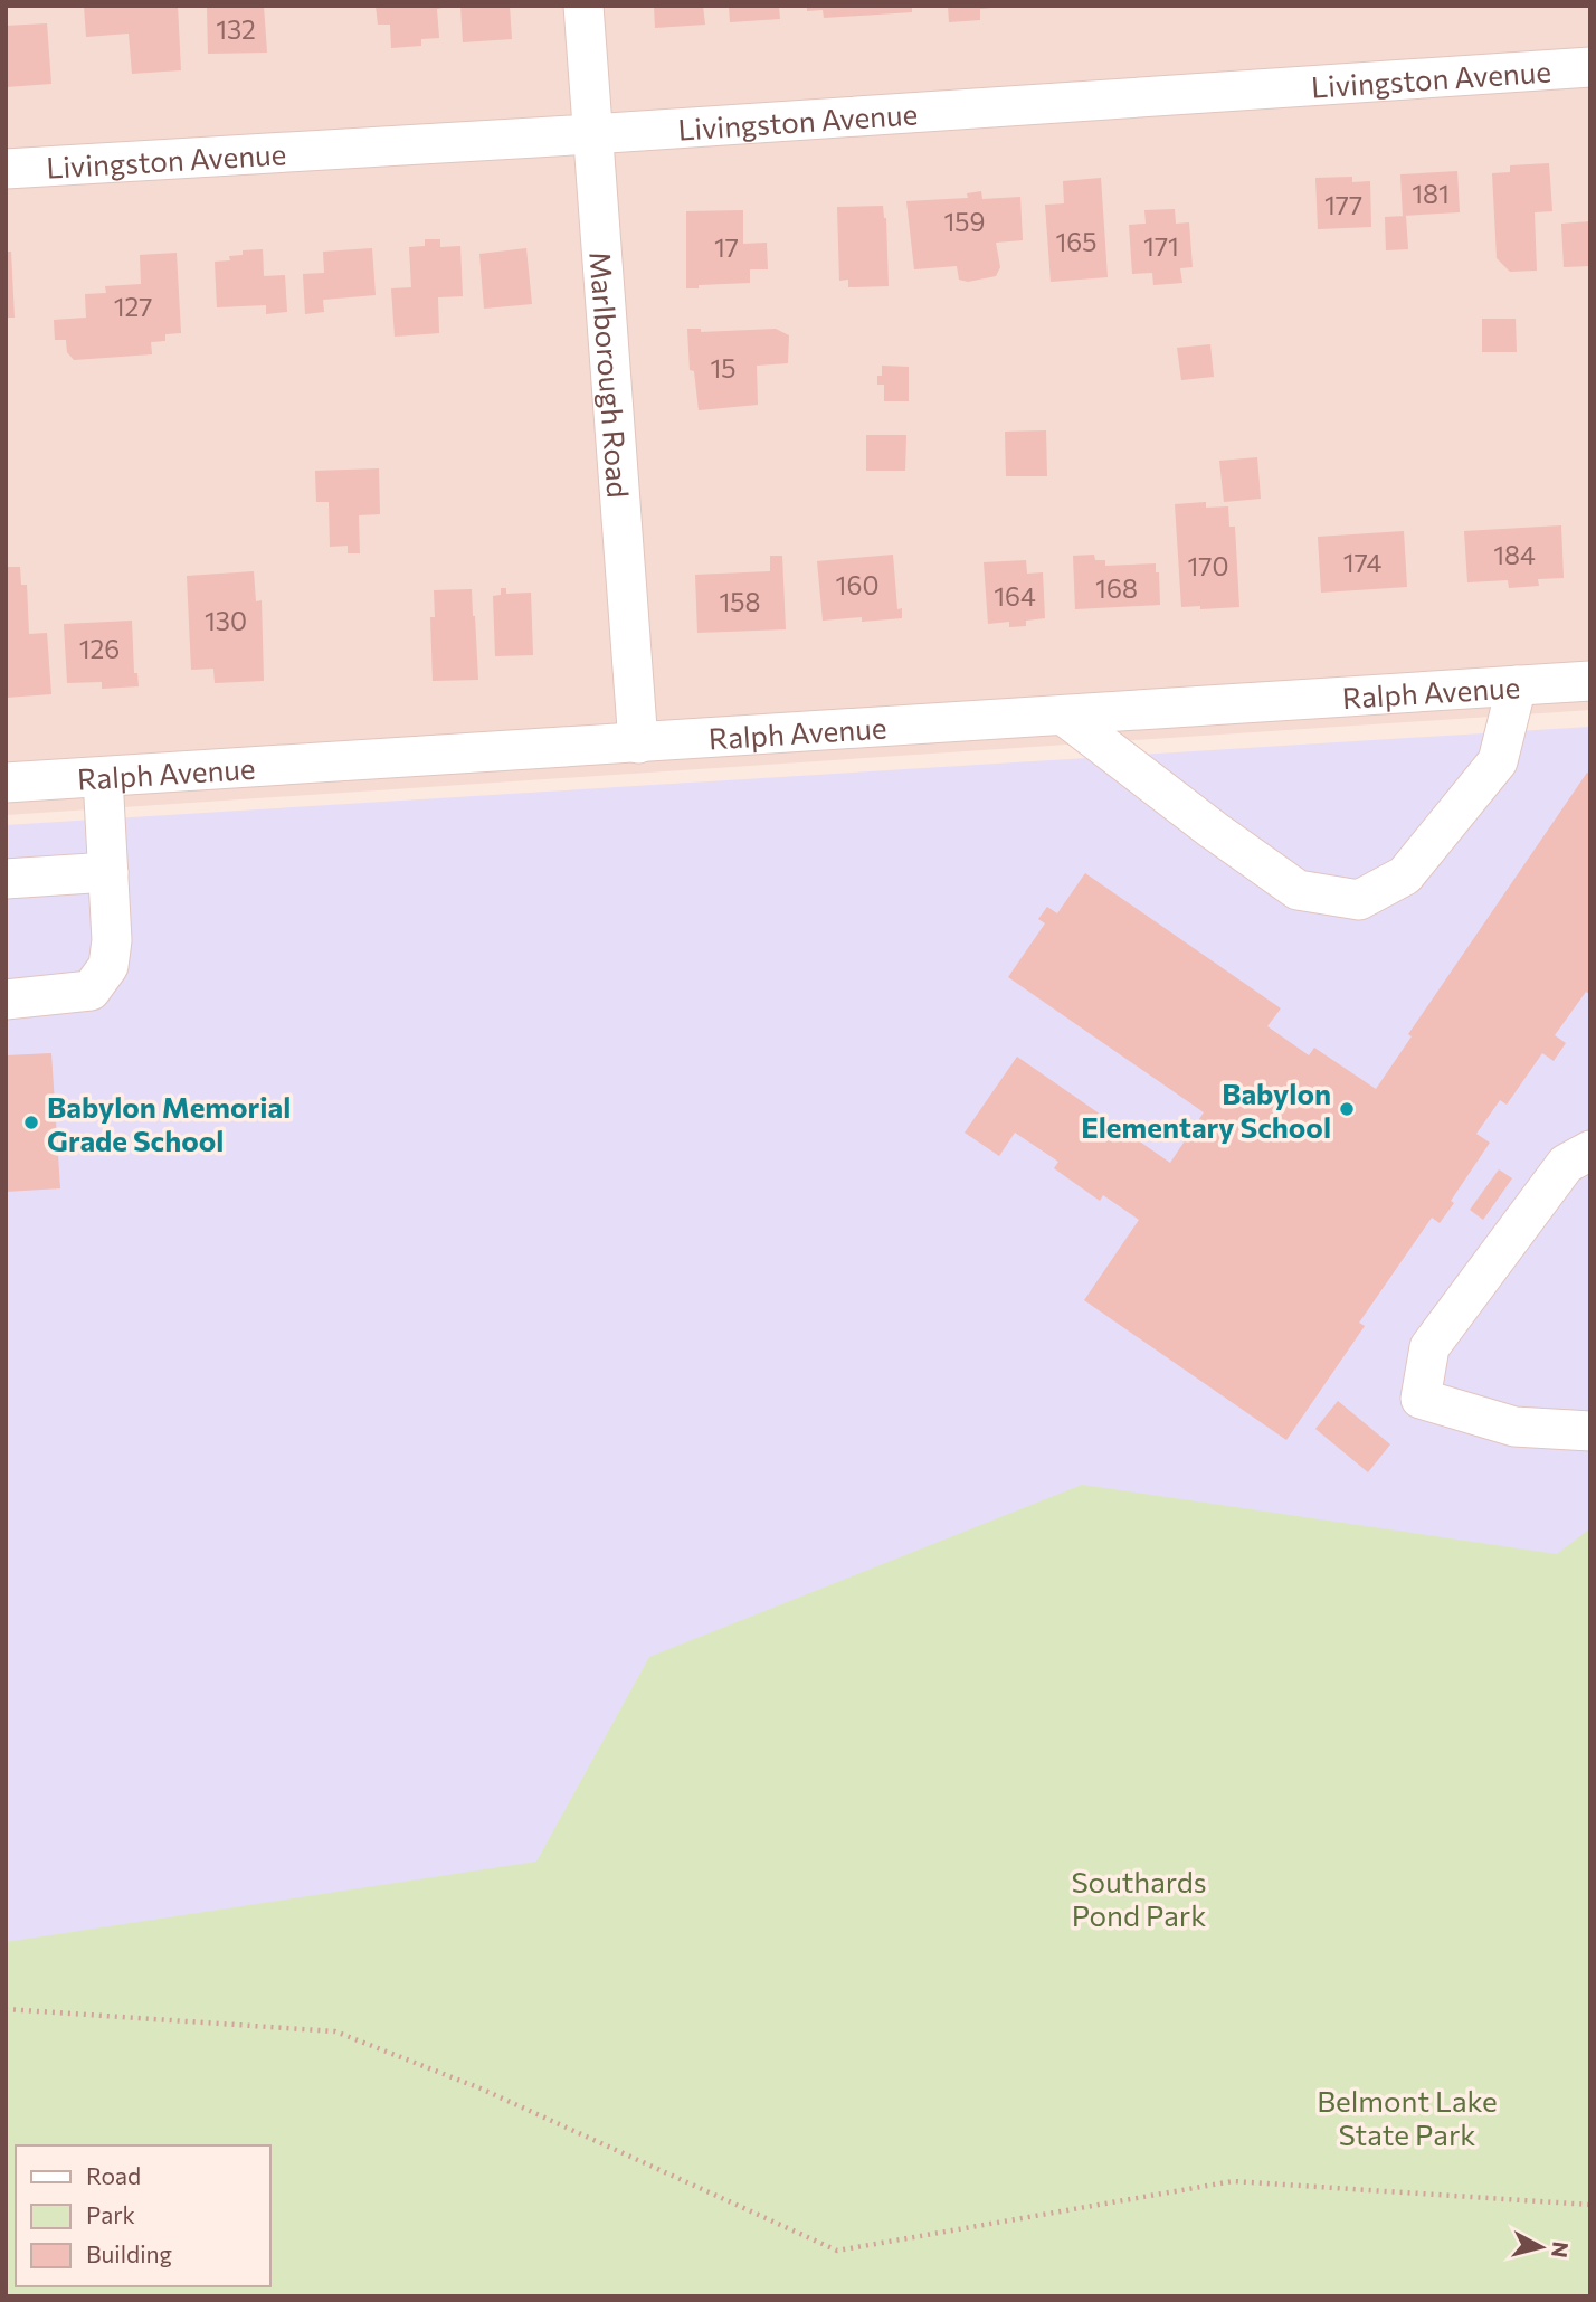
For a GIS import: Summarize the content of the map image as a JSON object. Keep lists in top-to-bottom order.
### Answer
{
  "streets": {
    "street": ["Livingston Avenue", "Marlborough Road", "Ralph Avenue"]
  },
  "crossings": [
    ["Livingston Avenue", "Marlborough Road"],
    ["Marlborough Road", "Ralph Avenue"]
  ],
  "parks": ["Southards Pond Park", "Belmont Lake State Park"],
  "places": ["Babylon Elementary School", "Babylon Memorial Grade School"],
  "house_numbers": [
    "132",
    "181",
    "177",
    "159",
    "165",
    "171",
    "17",
    "127",
    "15",
    "184",
    "174",
    "170",
    "160",
    "168",
    "164",
    "158",
    "130",
    "126"
  ],
  "legend": ["Road", "Park", "Building"],
  "north": "right"
}
